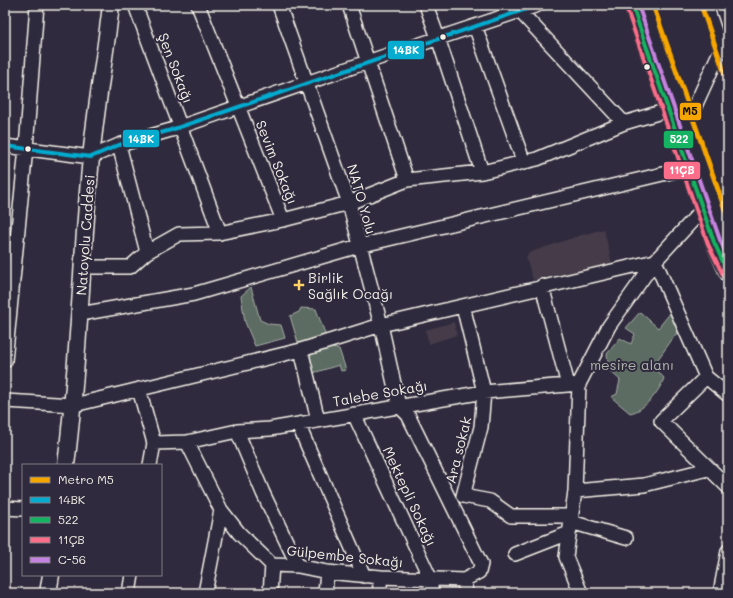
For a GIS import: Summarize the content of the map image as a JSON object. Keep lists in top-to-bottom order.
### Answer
{
  "streets": {
    "main road": ["Natoyolu Caddesi"],
    "street": [
      "Şen Sokağı",
      "Sevim Sokağı",
      "NATO Yolu",
      "Talebe Sokağı",
      "Ara sokak",
      "Mektepli Sokağı",
      "Gülpembe Sokağı"
    ]
  },
  "crossings": [
    ["NATO Yolu", "Talebe Sokağı"],
    ["Talebe Sokağı", "Ara sokak"],
    ["Talebe Sokağı", "Mektepli Sokağı"],
    ["Talebe Sokağı", "Gülpembe Sokağı"],
    ["Mektepli Sokağı", "Gülpembe Sokağı"]
  ],
  "parks": ["mesire alanı"],
  "places": {
    "health": ["Birlik Sağlık Ocağı"]
  },
  "lines": [
    "metro line M5",
    "transit line 14BK",
    "transit line 522",
    "transit line C-56",
    "transit line 11ÇB"
  ],
  "legend": [
    "Metro M5",
    "14BK",
    "522",
    "11ÇB",
    "C-56"
  ]
}
